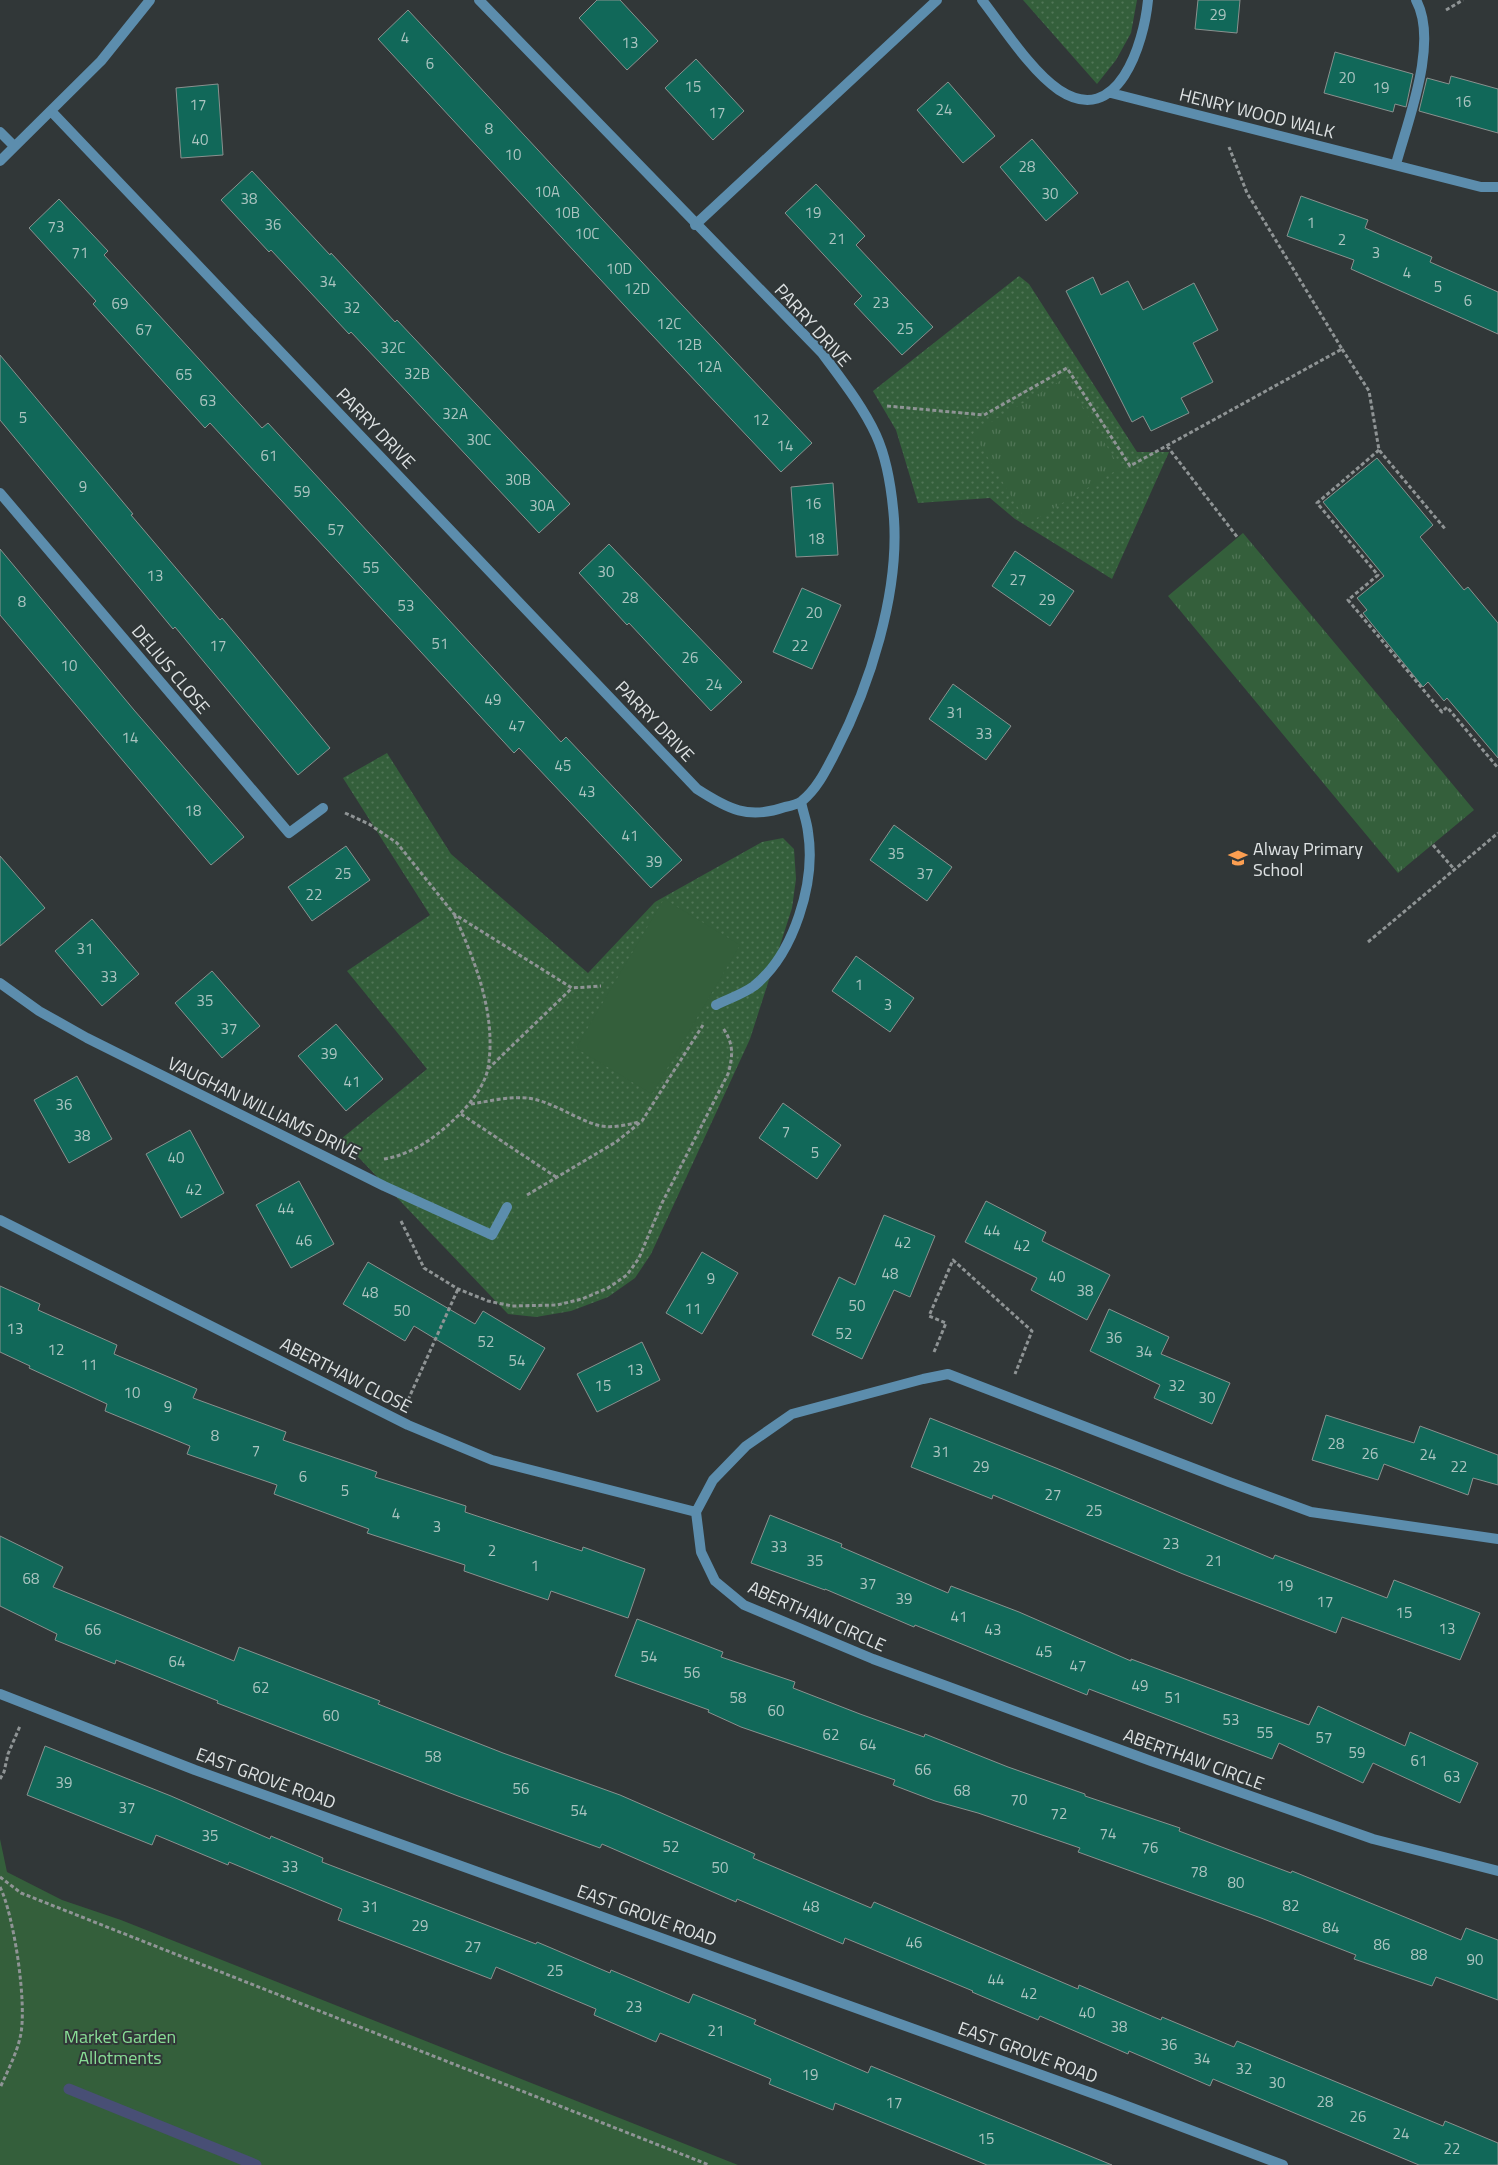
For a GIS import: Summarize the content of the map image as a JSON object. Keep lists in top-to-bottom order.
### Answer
{
  "streets": {
    "street": [
      "HENRY WOOD WALK",
      "PARRY DRIVE",
      "DELIUS CLOSE",
      "VAUGHAN WILLIAMS DRIVE",
      "ABERTHAW CLOSE",
      "ABERTHAW CIRCLE",
      "EAST GROVE ROAD"
    ]
  },
  "crossings": [
    ["ABERTHAW CLOSE", "ABERTHAW CIRCLE"]
  ],
  "parks": ["Market Garden Allotments"],
  "places": {
    "school or university": ["Alway Primary School"]
  },
  "house_numbers": [
    "29",
    "4",
    "13",
    "6",
    "20",
    "15",
    "19",
    "16",
    "17",
    "24",
    "17",
    "8",
    "40",
    "10",
    "28",
    "10A",
    "30",
    "38",
    "10B",
    "19",
    "1",
    "36",
    "73",
    "10C",
    "21",
    "2",
    "71",
    "3",
    "10D",
    "4",
    "34",
    "5",
    "12D",
    "6",
    "23",
    "69",
    "32",
    "12C",
    "25",
    "67",
    "12B",
    "32C",
    "12A",
    "32B",
    "65",
    "63",
    "32A",
    "5",
    "12",
    "30C",
    "14",
    "61",
    "30B",
    "9",
    "59",
    "16",
    "30A",
    "57",
    "18",
    "55",
    "30",
    "13",
    "27",
    "28",
    "29",
    "8",
    "53",
    "20",
    "51",
    "17",
    "22",
    "26",
    "10",
    "24",
    "49",
    "31",
    "47",
    "33",
    "14",
    "45",
    "43",
    "18",
    "41",
    "35",
    "39",
    "25",
    "37",
    "22",
    "31",
    "33",
    "1",
    "35",
    "3",
    "37",
    "39",
    "41",
    "36",
    "7",
    "38",
    "5",
    "40",
    "42",
    "44",
    "44",
    "46",
    "42",
    "42",
    "48",
    "40",
    "9",
    "38",
    "48",
    "50",
    "11",
    "50",
    "13",
    "52",
    "36",
    "52",
    "12",
    "34",
    "54",
    "11",
    "13",
    "15",
    "32",
    "10",
    "30",
    "9",
    "8",
    "28",
    "7",
    "31",
    "26",
    "24",
    "29",
    "22",
    "6",
    "5",
    "27",
    "25",
    "4",
    "3",
    "23",
    "33",
    "2",
    "35",
    "21",
    "1",
    "68",
    "37",
    "19",
    "39",
    "17",
    "15",
    "41",
    "13",
    "66",
    "43",
    "45",
    "54",
    "64",
    "47",
    "56",
    "49",
    "62",
    "58",
    "51",
    "60",
    "60",
    "53",
    "55",
    "62",
    "57",
    "64",
    "59",
    "58",
    "61",
    "66",
    "63",
    "39",
    "56",
    "68",
    "70",
    "37",
    "54",
    "72",
    "74",
    "35",
    "52",
    "76",
    "33",
    "50",
    "78",
    "80",
    "82",
    "31",
    "48",
    "29",
    "84",
    "46",
    "86",
    "27",
    "88",
    "90",
    "25",
    "44",
    "42",
    "23",
    "40",
    "38",
    "21",
    "36",
    "34",
    "32",
    "19",
    "30",
    "28",
    "17",
    "26",
    "24",
    "15",
    "22"
  ]
}
